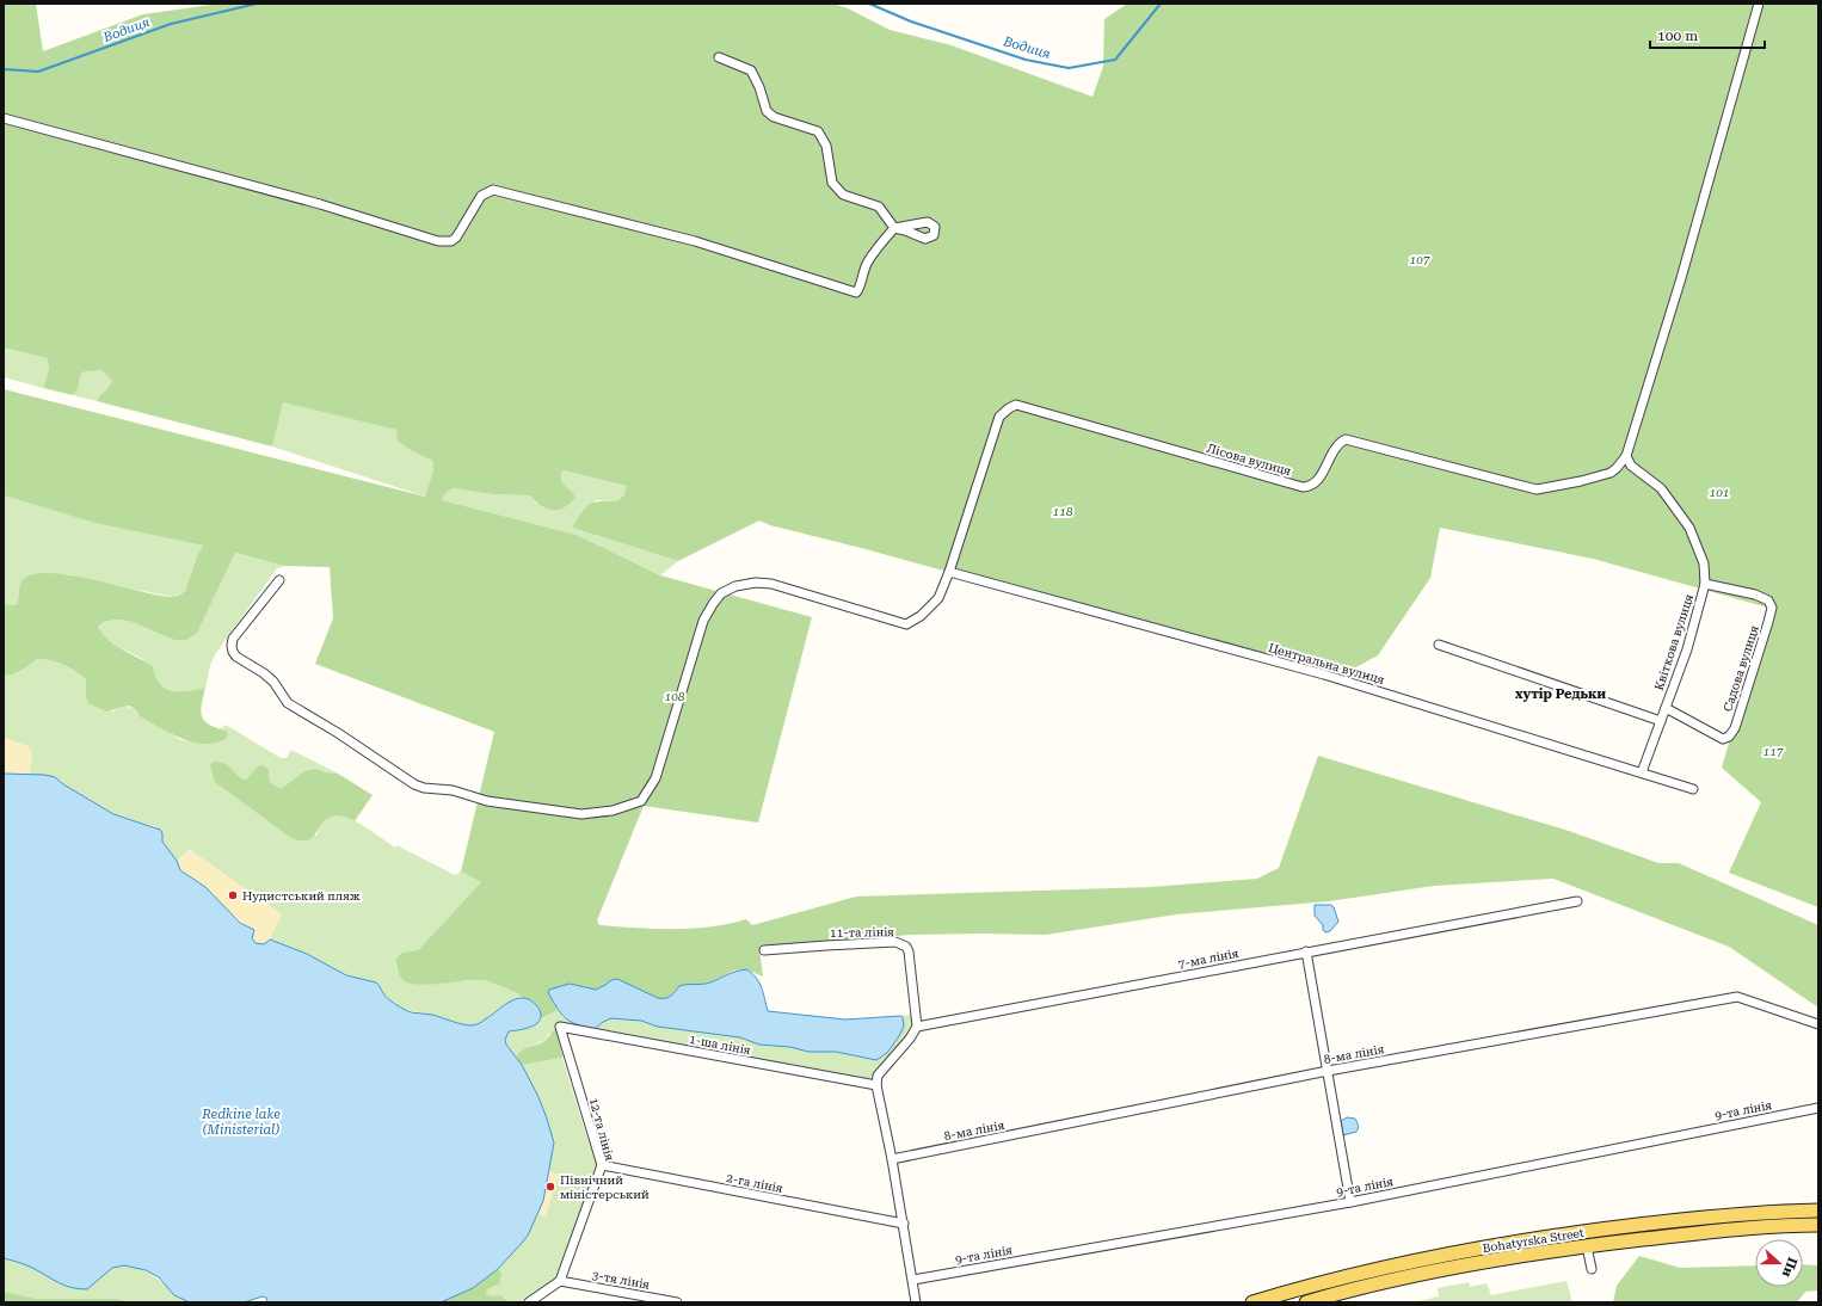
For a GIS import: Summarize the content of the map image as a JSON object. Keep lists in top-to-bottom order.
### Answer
{
  "streets": {
    "main road": ["Bohatyrska Street"],
    "street": [
      "Лісова вулиця",
      "Квіткова вулиця",
      "Центральна вулиця",
      "Садова вулиця",
      "11-та лінія",
      "7-ма лінія",
      "1-ша лінія",
      "8-ма лінія",
      "9-та лінія",
      "12-та лінія",
      "2-га лінія",
      "3-тя лінія"
    ]
  },
  "crossings": [
    ["Лісова вулиця", "Квіткова вулиця"],
    ["Лісова вулиця", "Центральна вулиця"],
    ["Квіткова вулиця", "Центральна вулиця"],
    ["Квіткова вулиця", "Садова вулиця"],
    ["11-та лінія", "7-ма лінія"],
    ["1-ша лінія", "12-та лінія"],
    ["12-та лінія", "2-га лінія"],
    ["12-та лінія", "3-тя лінія"]
  ],
  "districts": ["хутір Редьки"],
  "water": ["Водиця", "Redkine lake (Ministerial)"],
  "parks": [
    "107",
    "101",
    "118",
    "108",
    "117"
  ],
  "places": ["Нудистський пляж", "Північний міністерський"],
  "scale_bar": "100 m",
  "north": "right"
}
